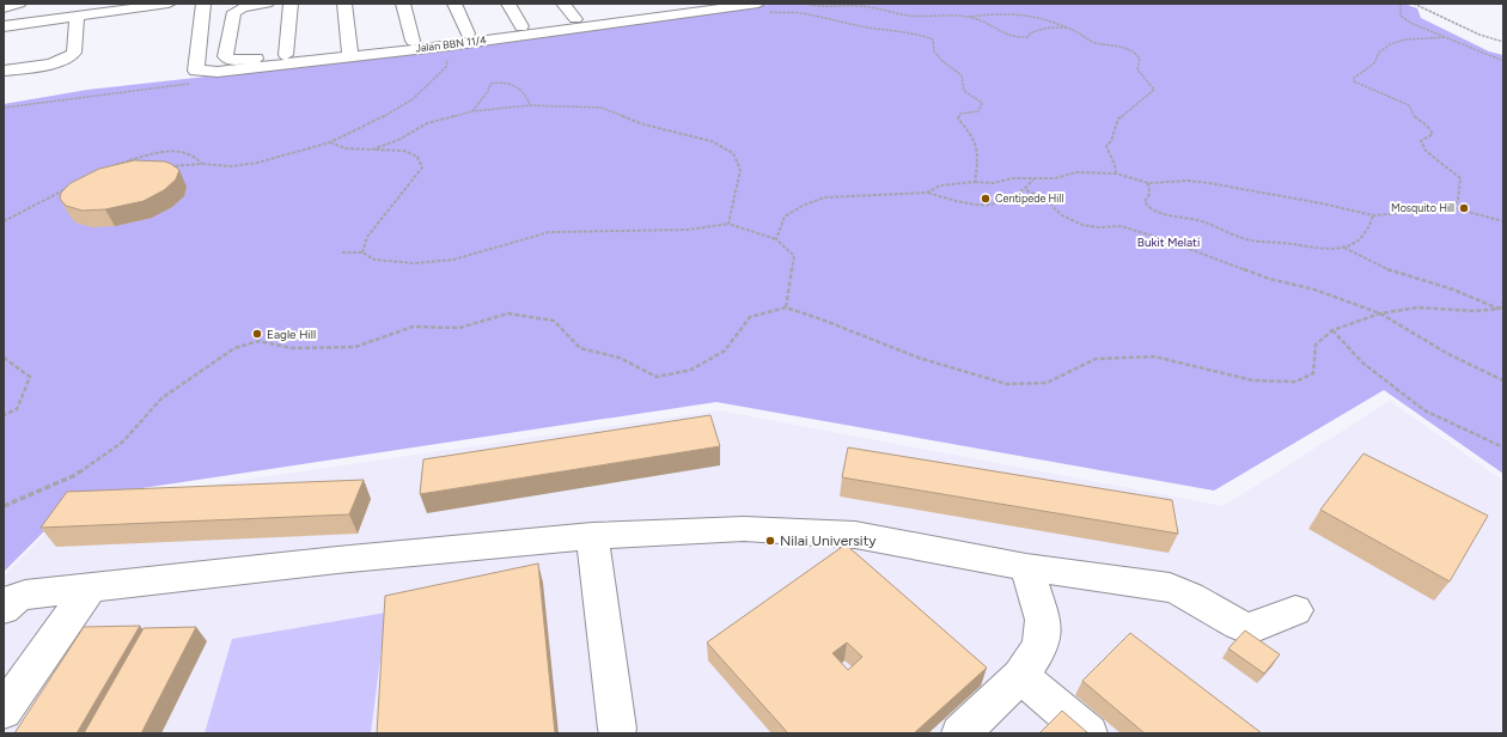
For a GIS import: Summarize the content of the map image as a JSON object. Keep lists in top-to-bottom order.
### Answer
{
  "streets": {
    "street": ["Jalan BBN 11/4"]
  },
  "parks": ["Bukit Melati"],
  "places": [
    "Centipede Hill",
    "Mosquito Hill",
    "Eagle Hill",
    "Nilai University"
  ]
}
